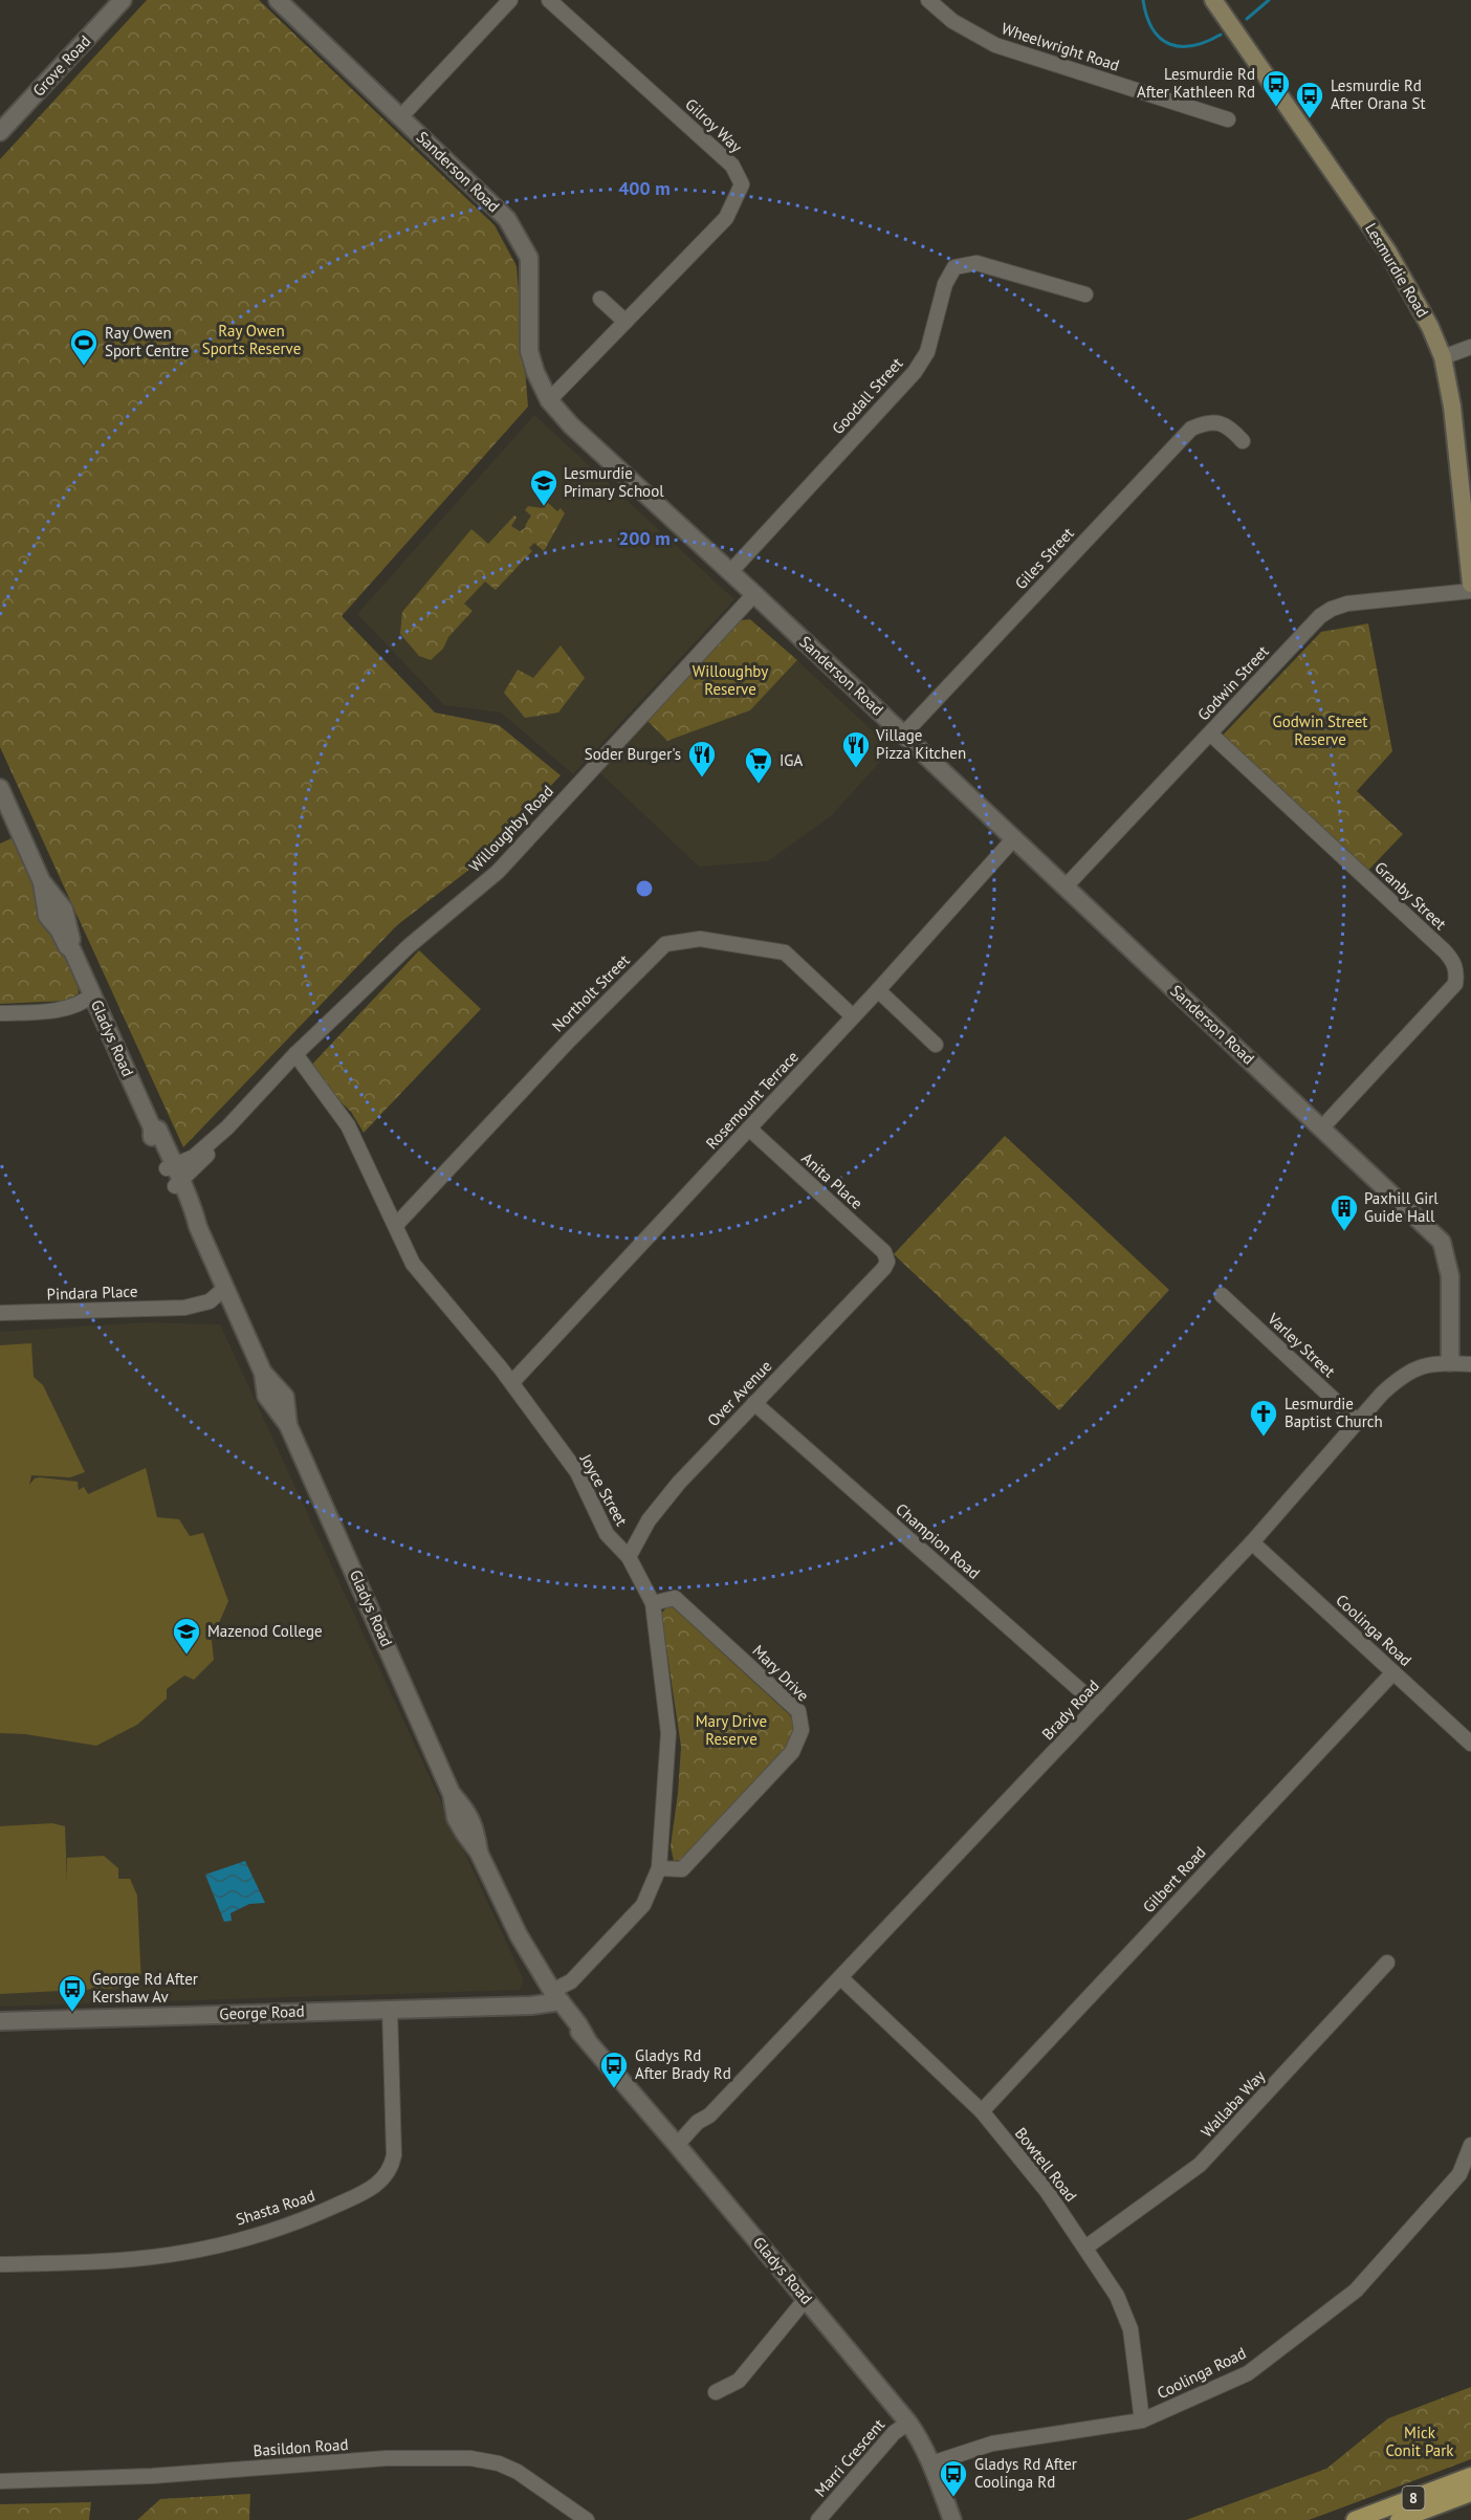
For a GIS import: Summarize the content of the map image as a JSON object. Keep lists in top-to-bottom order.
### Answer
{
  "streets": {
    "main road": ["Lesmurdie Road", "8"],
    "street": [
      "Wheelwright Road",
      "Grove Road",
      "Gilroy Way",
      "Sanderson Road",
      "Goodall Street",
      "Giles Street",
      "Godwin Street",
      "Willoughby Road",
      "Granby Street",
      "Northolt Street",
      "Gladys Road",
      "Rosemount Terrace",
      "Anita Place",
      "Pindara Place",
      "Varley Street",
      "Over Avenue",
      "Joyce Street",
      "Champion Road",
      "Coolinga Road",
      "Mary Drive",
      "Brady Road",
      "Gilbert Road",
      "George Road",
      "Wallaba Way",
      "Bowtell Road",
      "Shasta Road",
      "Basildon Road",
      "Marri Crescent"
    ]
  },
  "crossings": [
    ["Gilroy Way", "Sanderson Road"],
    ["Sanderson Road", "Goodall Street"],
    ["Sanderson Road", "Giles Street"],
    ["Sanderson Road", "Godwin Street"],
    ["Sanderson Road", "Willoughby Road"],
    ["Sanderson Road", "Granby Street"],
    ["Sanderson Road", "Rosemount Terrace"],
    ["Sanderson Road", "Brady Road"],
    ["Godwin Street", "Granby Street"],
    ["Willoughby Road", "Gladys Road"],
    ["Willoughby Road", "Joyce Street"],
    ["Northolt Street", "Rosemount Terrace"],
    ["Northolt Street", "Joyce Street"],
    ["Gladys Road", "Pindara Place"],
    ["Gladys Road", "Joyce Street"],
    ["Gladys Road", "Coolinga Road"],
    ["Gladys Road", "Brady Road"],
    ["Gladys Road", "George Road"],
    ["Gladys Road", "Marri Crescent"],
    ["Rosemount Terrace", "Anita Place"],
    ["Rosemount Terrace", "Joyce Street"],
    ["Anita Place", "Over Avenue"],
    ["Varley Street", "Brady Road"],
    ["Over Avenue", "Joyce Street"],
    ["Over Avenue", "Champion Road"],
    ["Joyce Street", "Mary Drive"],
    ["Joyce Street", "George Road"],
    ["Champion Road", "Brady Road"],
    ["Coolinga Road", "Brady Road"],
    ["Coolinga Road", "Gilbert Road"],
    ["Coolinga Road", "Bowtell Road"],
    ["Brady Road", "Bowtell Road"],
    ["Gilbert Road", "Bowtell Road"],
    ["George Road", "Shasta Road"],
    ["Wallaba Way", "Bowtell Road"]
  ],
  "parks": [
    "Ray Owen Sports Reserve",
    "Willoughby Reserve",
    "Godwin Street Reserve",
    "Mary Drive Reserve",
    "Mick Conit Park"
  ],
  "places": {
    "bus stop": [
      "Lesmurdie Rd After Kathleen Rd",
      "Lesmurdie Rd After Orana St",
      "George Rd After Kershaw Av",
      "Gladys Rd After Brady Rd",
      "Gladys Rd After Coolinga Rd"
    ],
    "sports": ["Ray Owen Sport Centre"],
    "school or university": ["Lesmurdie Primary School", "Mazenod College"],
    "restaurant": ["Village Pizza Kitchen", "Soder Burger's"],
    "supermarket": ["IGA"],
    "building": ["Paxhill Girl Guide Hall"],
    "church": ["Lesmurdie Baptist Church"]
  },
  "rings": ["400 m", "200 m"]
}
